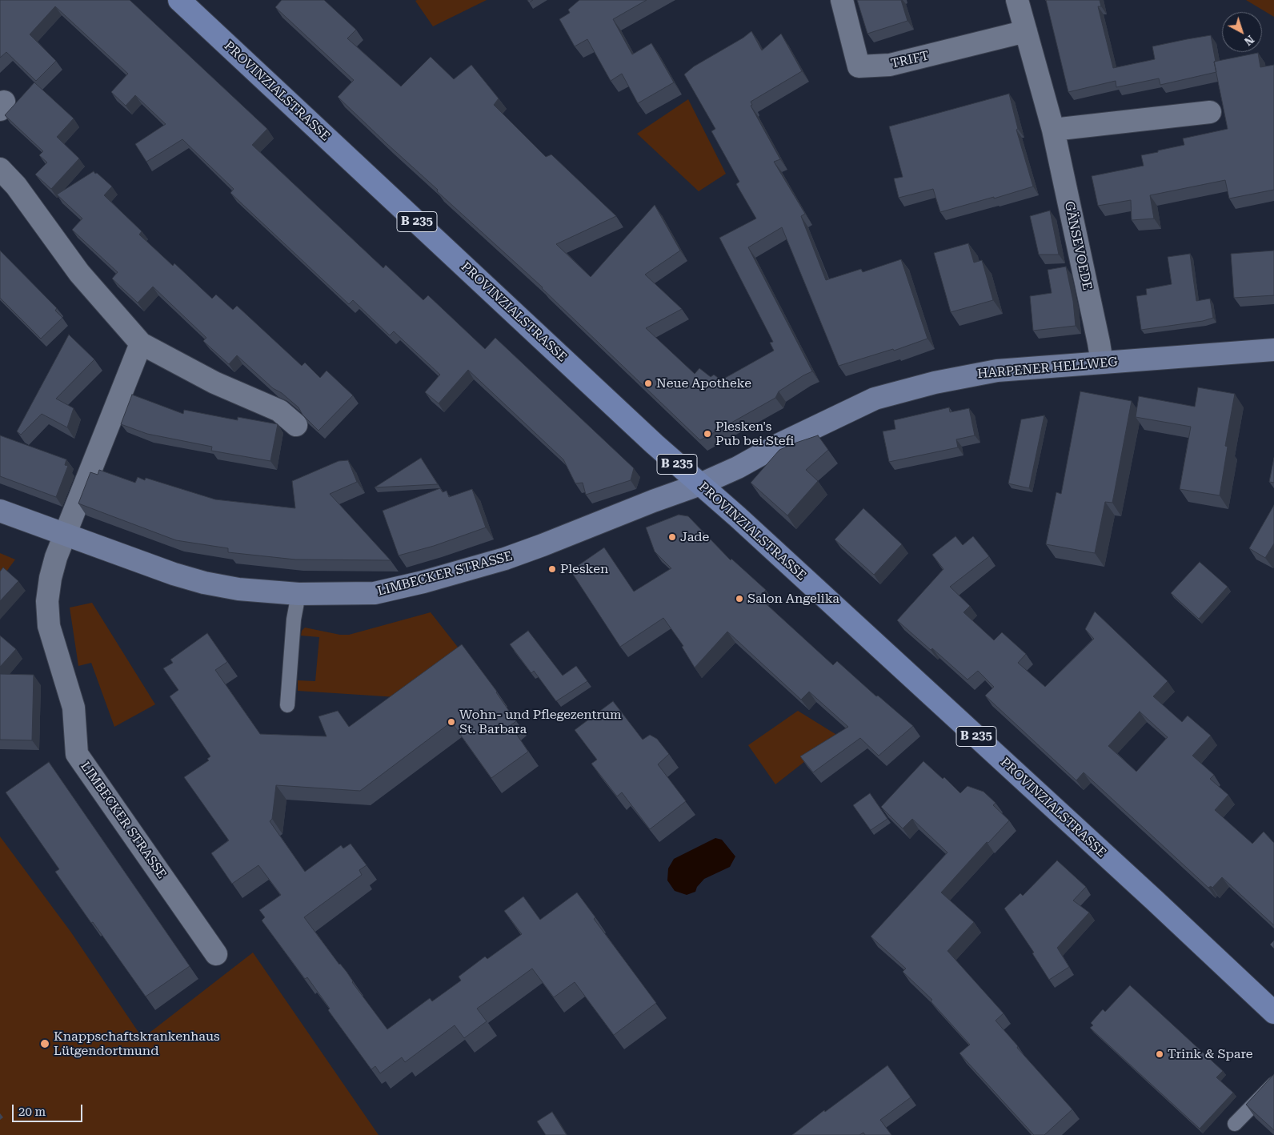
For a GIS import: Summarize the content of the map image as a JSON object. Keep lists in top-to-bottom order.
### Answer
{
  "streets": {
    "main road": ["PROVINZIALSTRASSE", "B 235"],
    "street": [
      "TRIFT",
      "GÄNSEVOEDE",
      "HARPENER HELLWEG",
      "LIMBECKER STRASSE"
    ]
  },
  "crossings": [
    ["TRIFT", "GÄNSEVOEDE"],
    ["PROVINZIALSTRASSE", "HARPENER HELLWEG"],
    ["PROVINZIALSTRASSE", "LIMBECKER STRASSE"],
    ["GÄNSEVOEDE", "HARPENER HELLWEG"],
    ["HARPENER HELLWEG", "LIMBECKER STRASSE"]
  ],
  "places": [
    "Neue Apotheke",
    "Plesken's Pub bei Stefi",
    "Jade",
    "Plesken",
    "Salon Angelika",
    "Wohn- und Pflegezentrum St. Barbara",
    "Knappschaftskrankenhaus Lütgendortmund",
    "Trink & Spare"
  ],
  "scale_bar": "20 m",
  "north": "bottom right"
}
